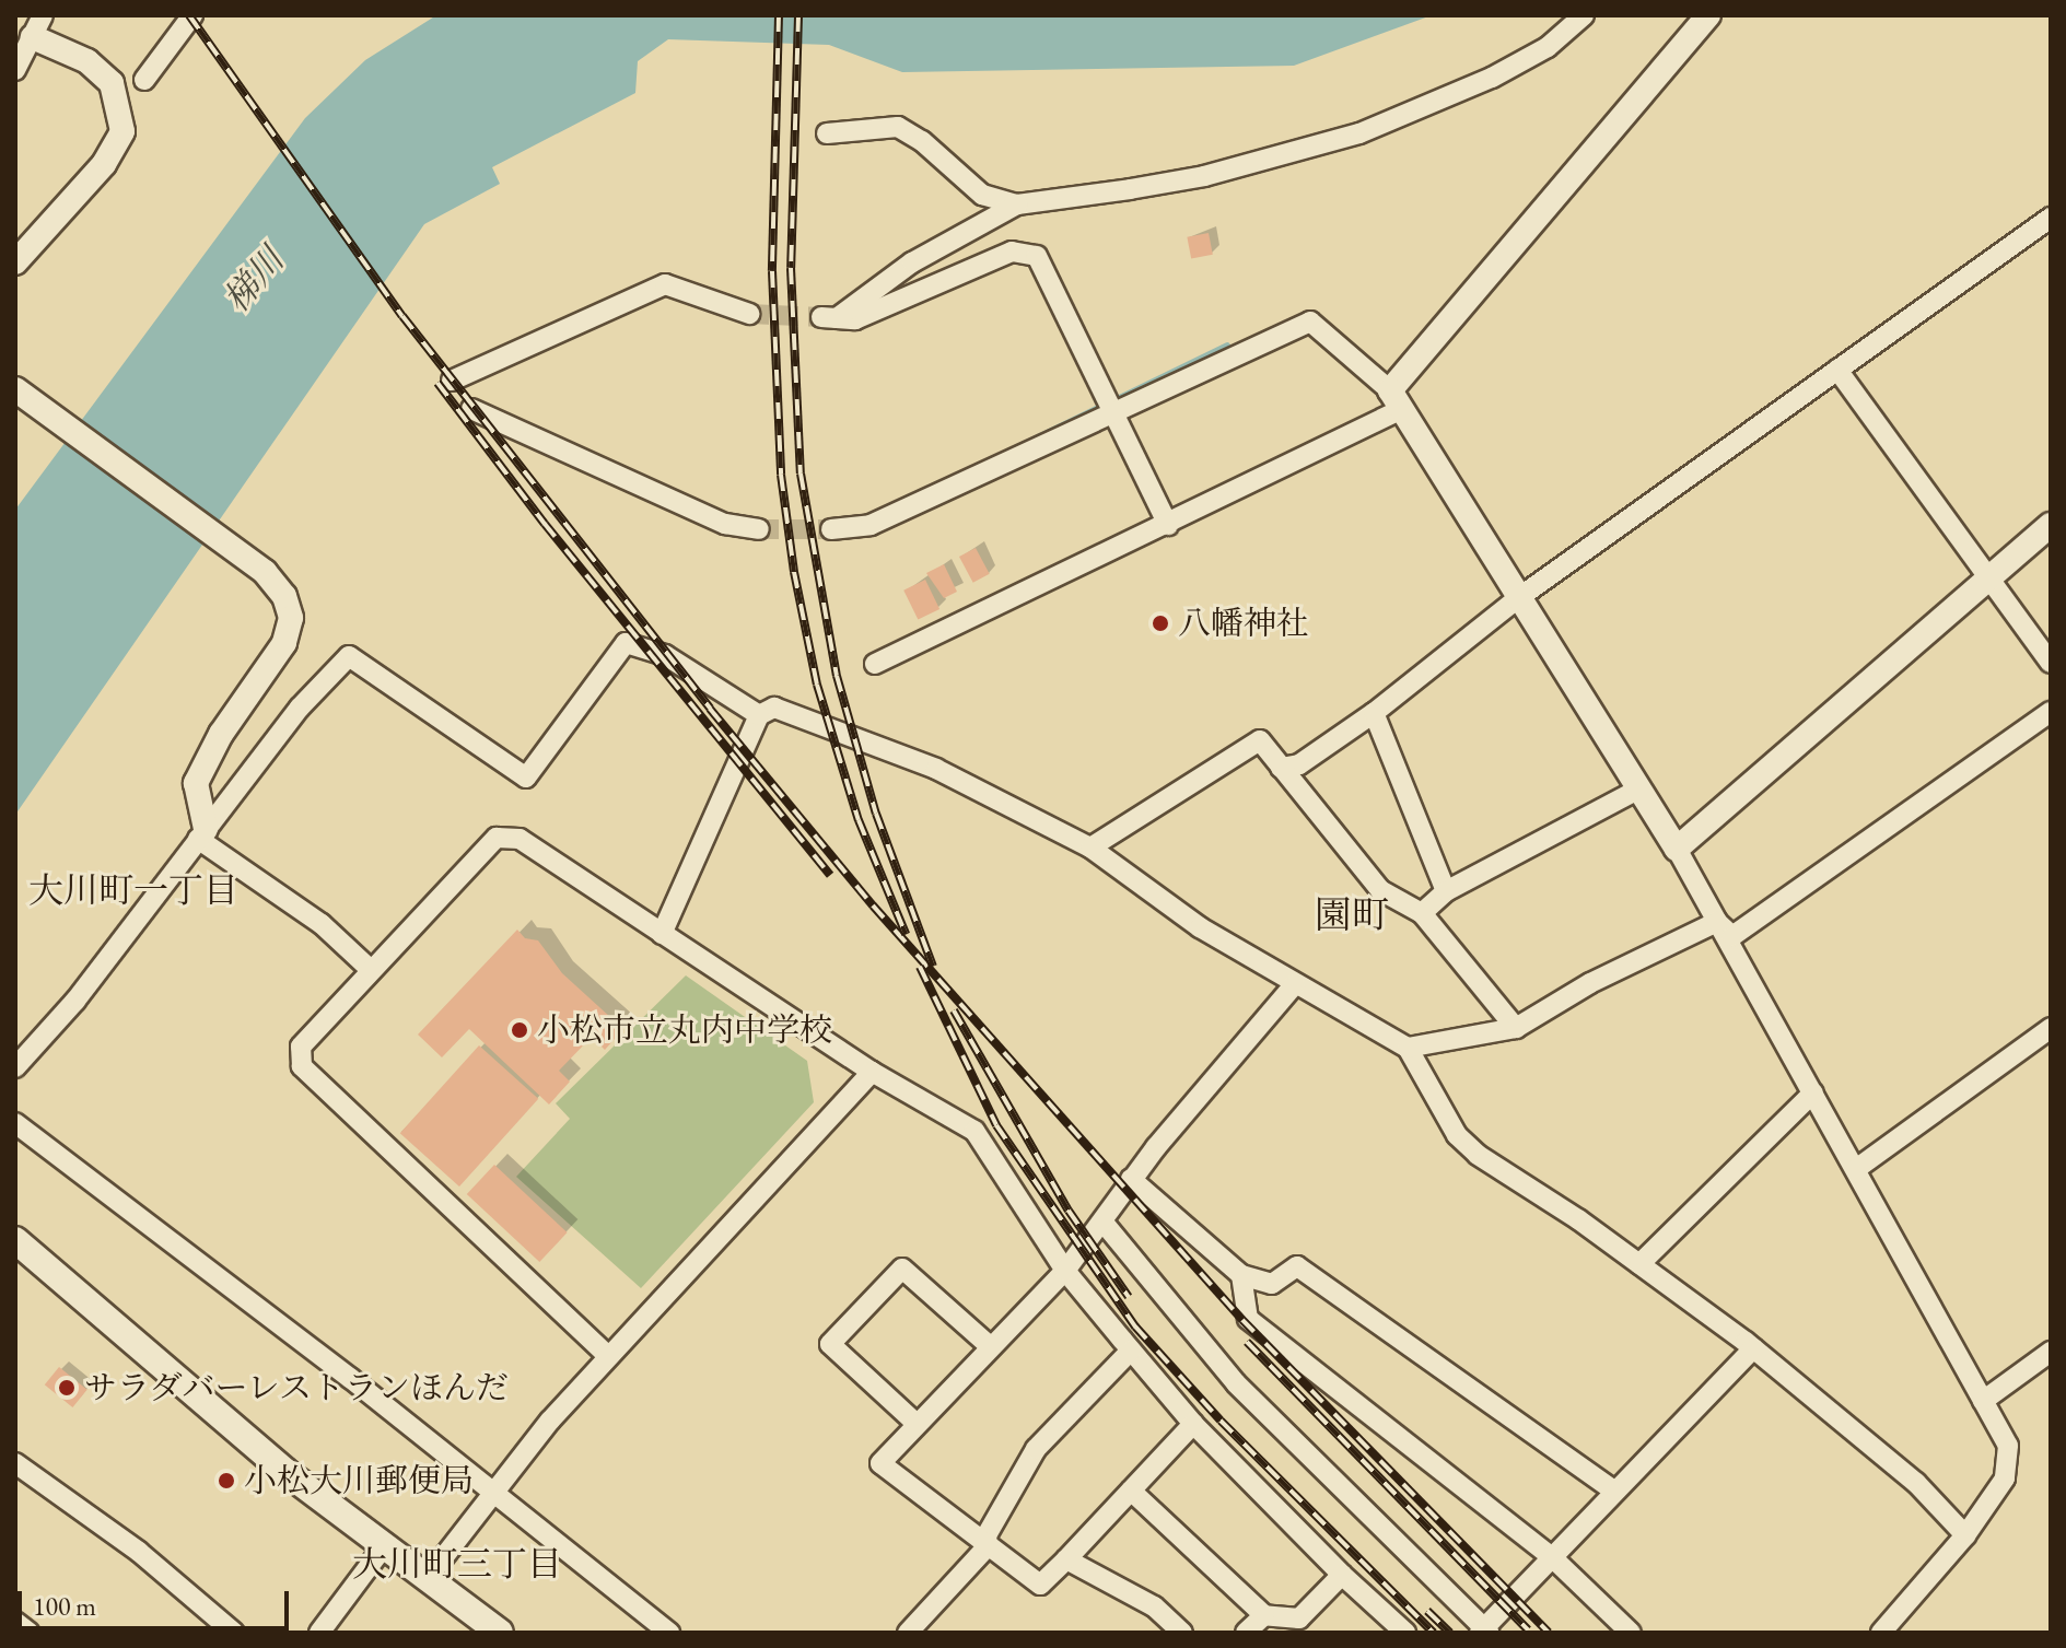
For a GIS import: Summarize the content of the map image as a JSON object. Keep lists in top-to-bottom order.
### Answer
{
  "districts": ["大川町一丁目", "園町", "大川町三丁目"],
  "water": ["梯川"],
  "places": [
    "八幡神社",
    "小松市立丸内中学校",
    "サラダバーレストランほんだ",
    "小松大川郵便局"
  ],
  "scale_bar": "100 m"
}
